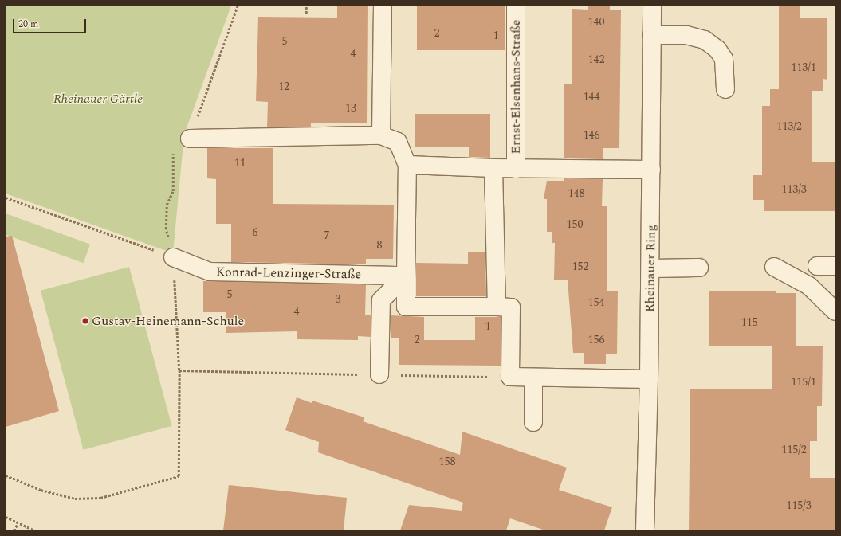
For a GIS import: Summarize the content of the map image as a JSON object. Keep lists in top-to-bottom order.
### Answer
{
  "streets": {
    "street": ["Ernst-Elsenhans-Straße", "Rheinauer Ring", "Konrad-Lenzinger-Straße"]
  },
  "parks": ["Rheinauer Gärtle"],
  "places": ["Gustav-Heinemann-Schule"],
  "house_numbers": [
    "140",
    "2",
    "1",
    "5",
    "4",
    "142",
    "113/1",
    "12",
    "144",
    "13",
    "113/2",
    "146",
    "11",
    "113/3",
    "148",
    "150",
    "6",
    "7",
    "8",
    "152",
    "5",
    "3",
    "154",
    "4",
    "115",
    "1",
    "2",
    "156",
    "115/1",
    "115/2",
    "158",
    "115/3"
  ],
  "scale_bar": "20 m"
}
